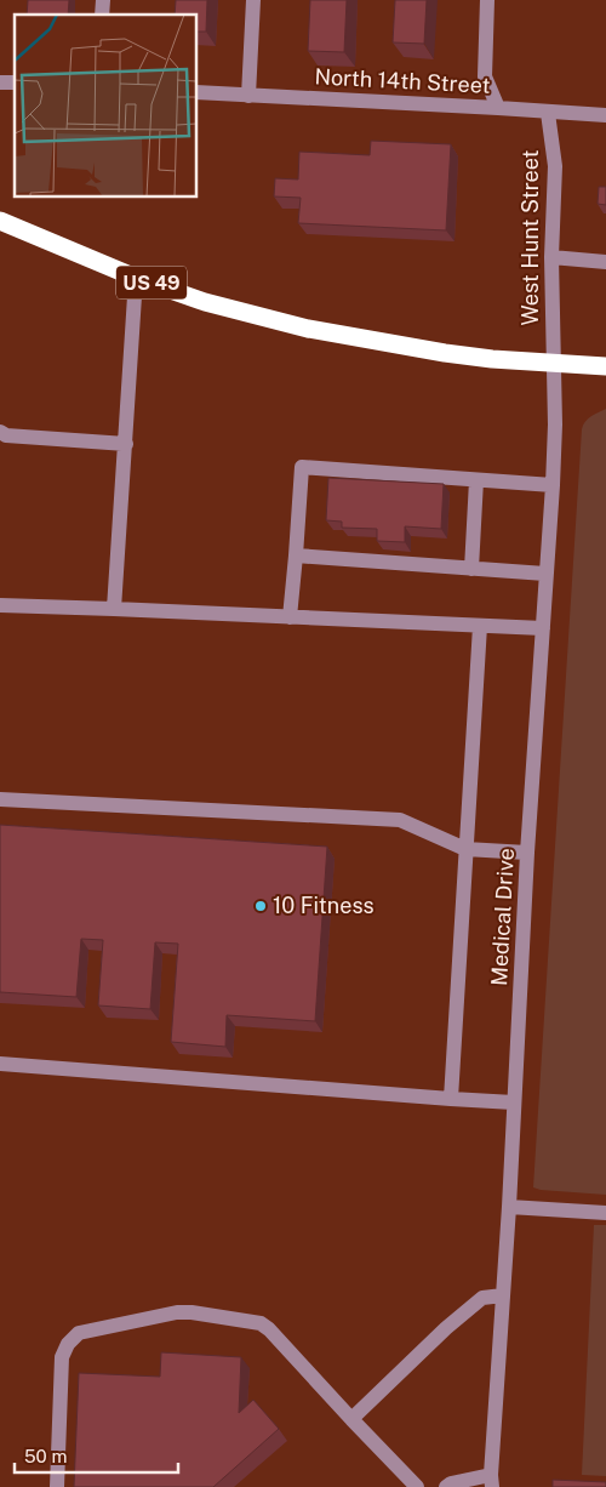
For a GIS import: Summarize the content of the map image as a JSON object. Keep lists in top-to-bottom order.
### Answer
{
  "streets": {
    "highway": ["US 49"],
    "street": ["North 14th Street", "West Hunt Street", "Medical Drive"]
  },
  "crossings": [
    ["North 14th Street", "West Hunt Street"],
    ["West Hunt Street", "US 49"],
    ["West Hunt Street", "Medical Drive"],
    ["US 49", "Medical Drive"]
  ],
  "places": ["10 Fitness"],
  "scale_bar": "50 m"
}
